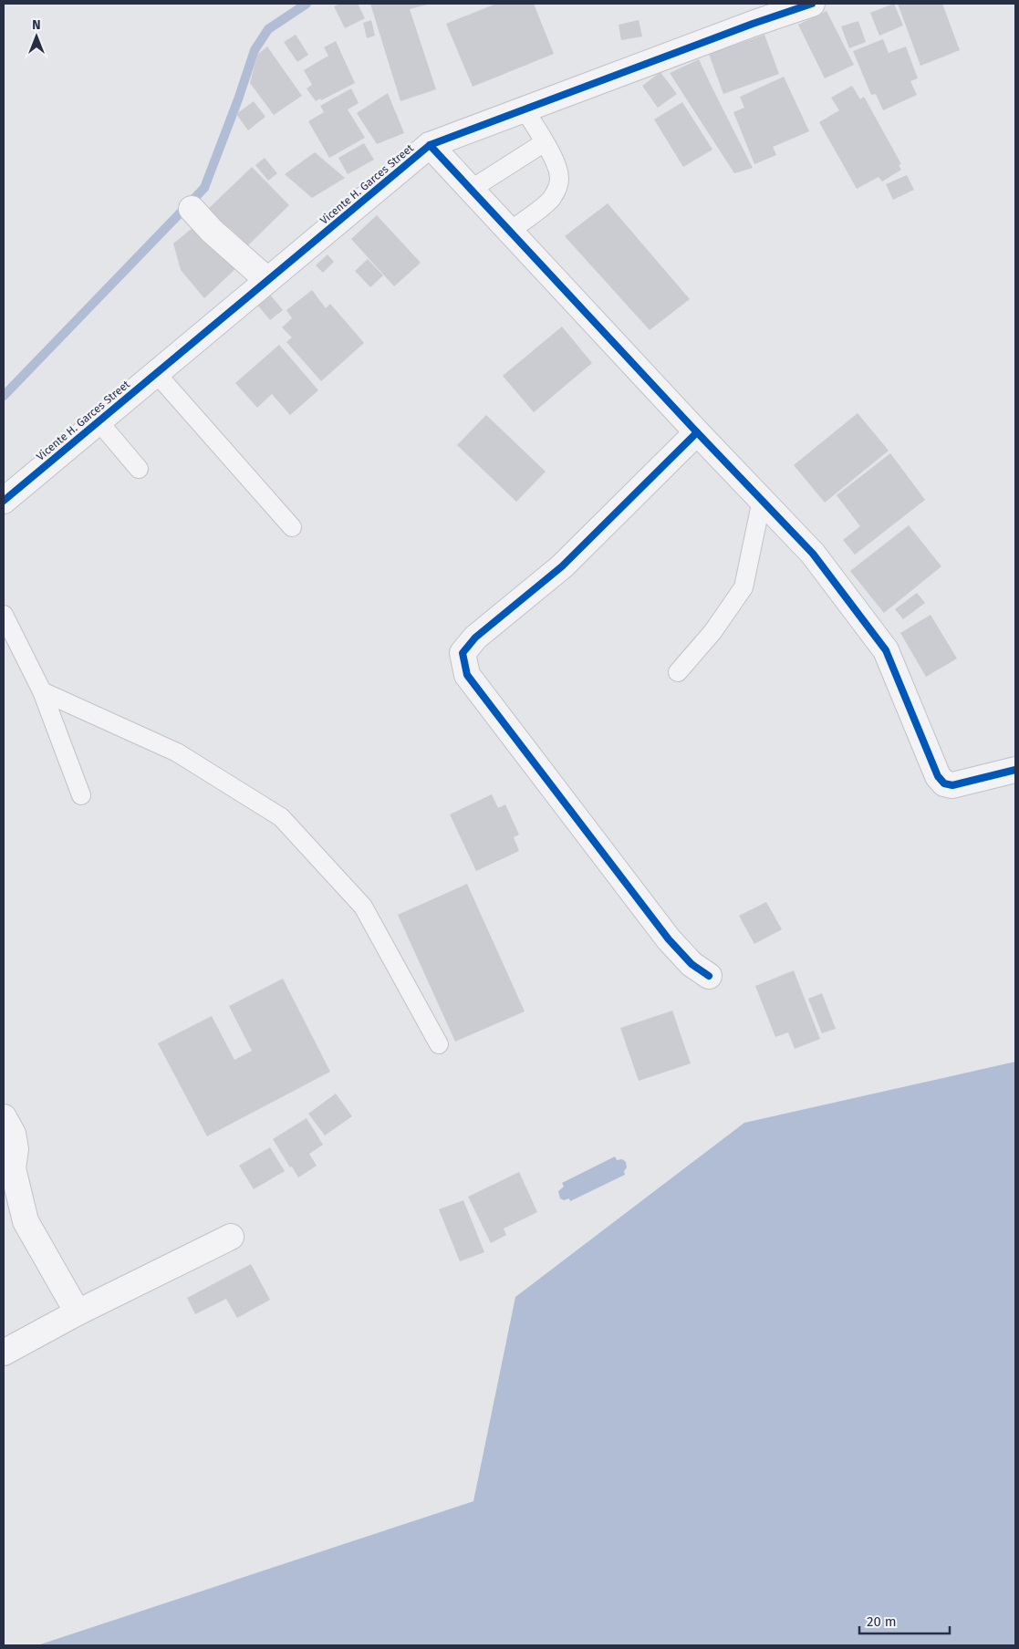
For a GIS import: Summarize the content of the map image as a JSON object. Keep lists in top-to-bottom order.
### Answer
{
  "streets": {
    "street": ["Vicente H. Garces Street"]
  },
  "scale_bar": "20 m",
  "north": "top"
}
